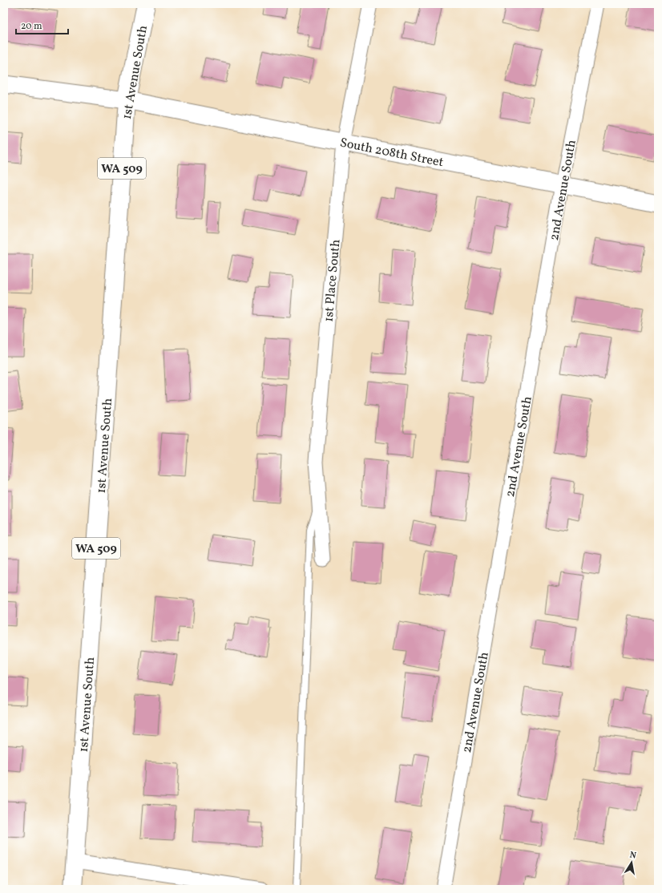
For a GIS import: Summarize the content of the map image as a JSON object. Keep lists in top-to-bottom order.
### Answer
{
  "streets": {
    "main road": ["1st Avenue South", "WA 509"],
    "street": ["South 208th Street", "2nd Avenue South", "1st Place South"]
  },
  "crossings": [
    ["1st Avenue South", "South 208th Street"],
    ["South 208th Street", "2nd Avenue South"],
    ["South 208th Street", "1st Place South"]
  ],
  "scale_bar": "20 m",
  "north": "top"
}
